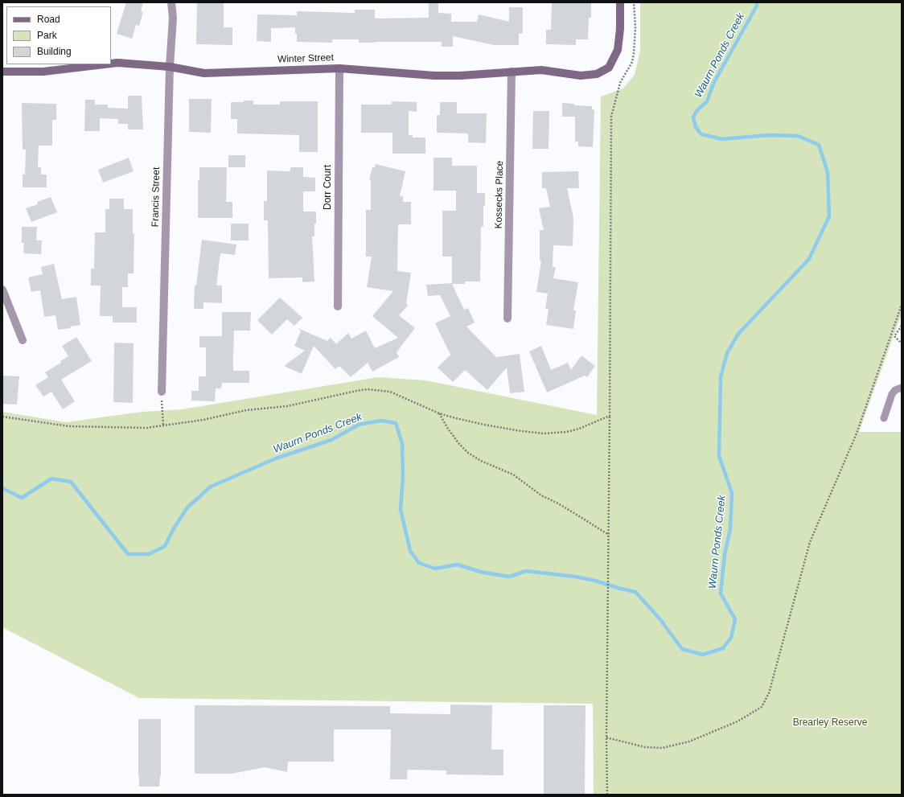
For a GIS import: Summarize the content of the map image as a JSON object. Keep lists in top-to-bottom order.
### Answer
{
  "streets": {
    "street": [
      "Winter Street",
      "Dorr Court",
      "Kossecks Place",
      "Francis Street"
    ]
  },
  "crossings": [
    ["Winter Street", "Dorr Court"],
    ["Winter Street", "Kossecks Place"],
    ["Winter Street", "Francis Street"]
  ],
  "water": ["Waurn Ponds Creek"],
  "parks": ["Brearley Reserve"],
  "legend": ["Road", "Park", "Building"]
}
